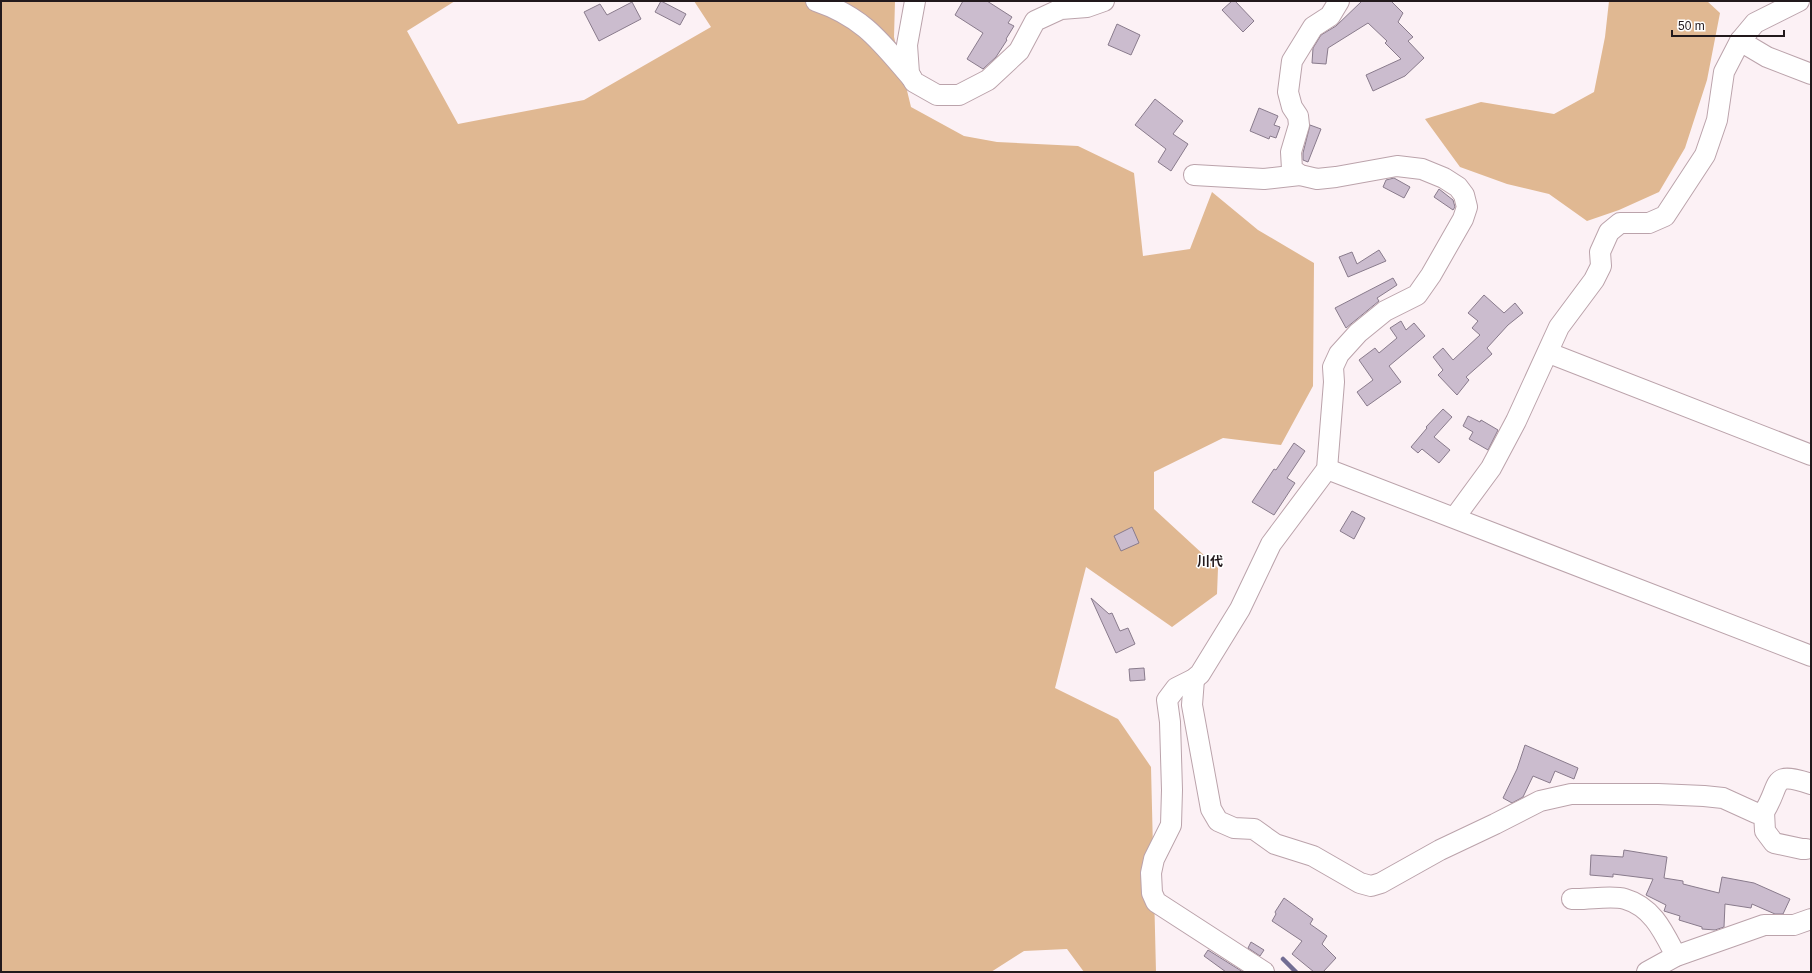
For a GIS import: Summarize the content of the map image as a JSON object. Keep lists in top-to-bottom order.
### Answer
{
  "districts": ["川代"],
  "scale_bar": "50 m"
}
